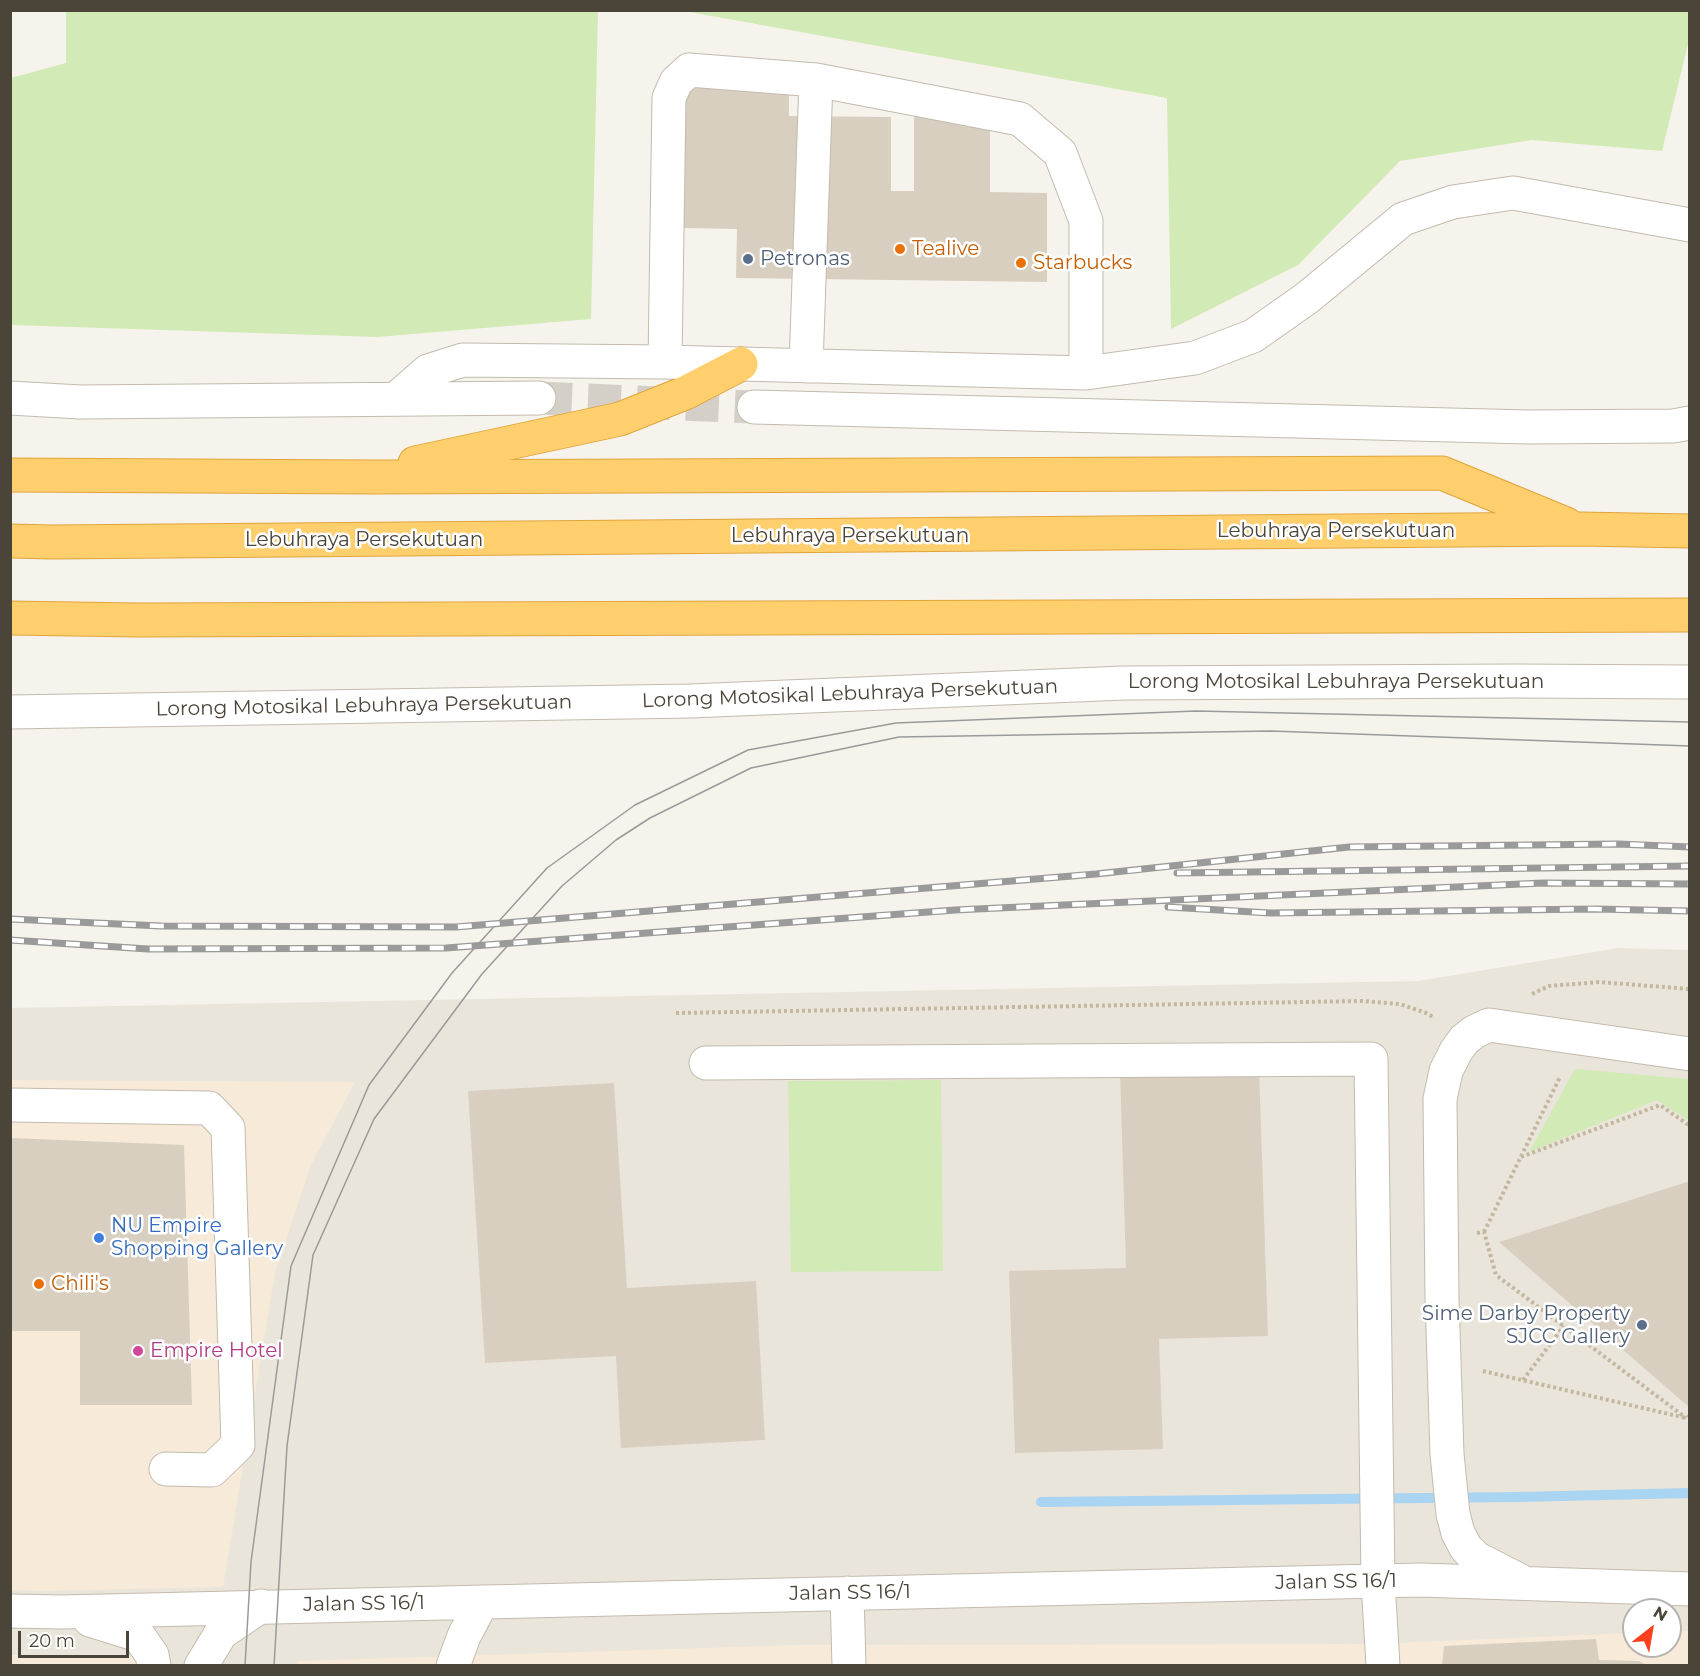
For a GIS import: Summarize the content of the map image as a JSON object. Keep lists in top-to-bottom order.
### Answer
{
  "streets": {
    "highway": ["Lebuhraya Persekutuan"],
    "street": ["Lorong Motosikal Lebuhraya Persekutuan", "Jalan SS 16/1"]
  },
  "places": [
    "Tealive",
    "Petronas",
    "Starbucks",
    "NU Empire Shopping Gallery",
    "Chili's",
    "Sime Darby Property SJCC Gallery",
    "Empire Hotel"
  ],
  "scale_bar": "20 m",
  "north": "top right"
}
